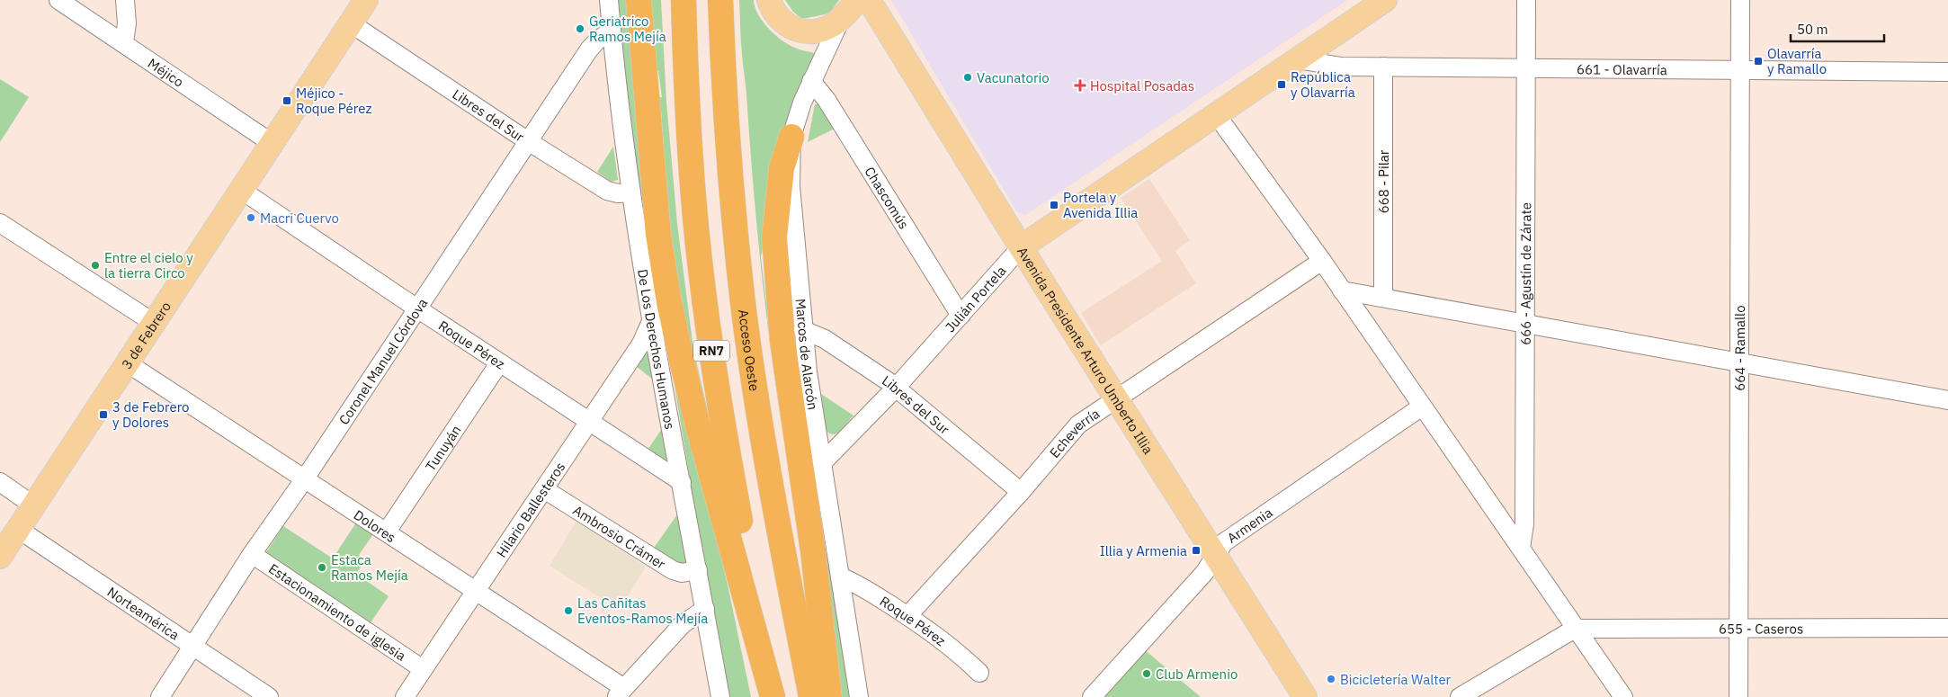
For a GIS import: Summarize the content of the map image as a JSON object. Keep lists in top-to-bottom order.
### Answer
{
  "streets": {
    "highway": ["RN7", "Acceso Oeste"],
    "main road": [
      "Julián Portela",
      "3 de Febrero",
      "Avenida Presidente Arturo Umberto Illia",
      "Marcos de Alarcón"
    ],
    "street": [
      "661 - Olavarría",
      "Méjico",
      "Libres del Sur",
      "668 - Pilar",
      "Chascomús",
      "666 - Agustín de Zárate",
      "Roque Pérez",
      "664 - Ramallo",
      "De Los Derechos Humanos",
      "Coronel Manuel Córdova",
      "Echeverría",
      "Tunuyán",
      "Hilario Ballesteros",
      "Armenia",
      "Dolores",
      "Ambrosio Crámer",
      "Estacionamiento de iglesia",
      "Norteamérica",
      "655 - Caseros"
    ]
  },
  "crossings": [
    ["661 - Olavarría", "668 - Pilar"],
    ["661 - Olavarría", "666 - Agustín de Zárate"],
    ["661 - Olavarría", "Julián Portela"],
    ["661 - Olavarría", "664 - Ramallo"],
    ["Méjico", "3 de Febrero"],
    ["Libres del Sur", "Julián Portela"],
    ["Libres del Sur", "3 de Febrero"],
    ["Libres del Sur", "De Los Derechos Humanos"],
    ["Libres del Sur", "Marcos de Alarcón"],
    ["Libres del Sur", "Coronel Manuel Córdova"],
    ["Libres del Sur", "Echeverría"],
    ["Chascomús", "Julián Portela"],
    ["Chascomús", "Marcos de Alarcón"],
    ["Julián Portela", "Avenida Presidente Arturo Umberto Illia"],
    ["Julián Portela", "Marcos de Alarcón"],
    ["3 de Febrero", "Roque Pérez"],
    ["3 de Febrero", "Dolores"],
    ["3 de Febrero", "Norteamérica"],
    ["Roque Pérez", "De Los Derechos Humanos"],
    ["Roque Pérez", "Marcos de Alarcón"],
    ["Roque Pérez", "Coronel Manuel Córdova"],
    ["Roque Pérez", "Echeverría"],
    ["Roque Pérez", "Tunuyán"],
    ["Roque Pérez", "Hilario Ballesteros"],
    ["664 - Ramallo", "655 - Caseros"],
    ["Avenida Presidente Arturo Umberto Illia", "Echeverría"],
    ["Avenida Presidente Arturo Umberto Illia", "Armenia"],
    ["De Los Derechos Humanos", "Coronel Manuel Córdova"],
    ["De Los Derechos Humanos", "Hilario Ballesteros"],
    ["De Los Derechos Humanos", "Ambrosio Crámer"],
    ["Coronel Manuel Córdova", "Dolores"],
    ["Coronel Manuel Córdova", "Estacionamiento de iglesia"],
    ["Coronel Manuel Córdova", "Norteamérica"],
    ["Tunuyán", "Dolores"],
    ["Hilario Ballesteros", "Dolores"],
    ["Hilario Ballesteros", "Ambrosio Crámer"],
    ["Hilario Ballesteros", "Estacionamiento de iglesia"]
  ],
  "places": {
    "other": [
      "Geriatrico Ramos Mejía",
      "Vacunatorio",
      "Macri Cuervo",
      "Entre el cielo y la tierra Circo",
      "Estaca Ramos Mejía",
      "Las Cañitas Eventos-Ramos Mejía",
      "Club Armenio",
      "Bicicletería Walter"
    ],
    "transit": [
      "Olavarría y Ramallo",
      "República y Olavarría",
      "Méjico - Roque Pérez",
      "Portela y Avenida Illia",
      "3 de Febrero y Dolores",
      "Illia y Armenia"
    ],
    "health": ["Hospital Posadas"]
  },
  "scale_bar": "50 m"
}
